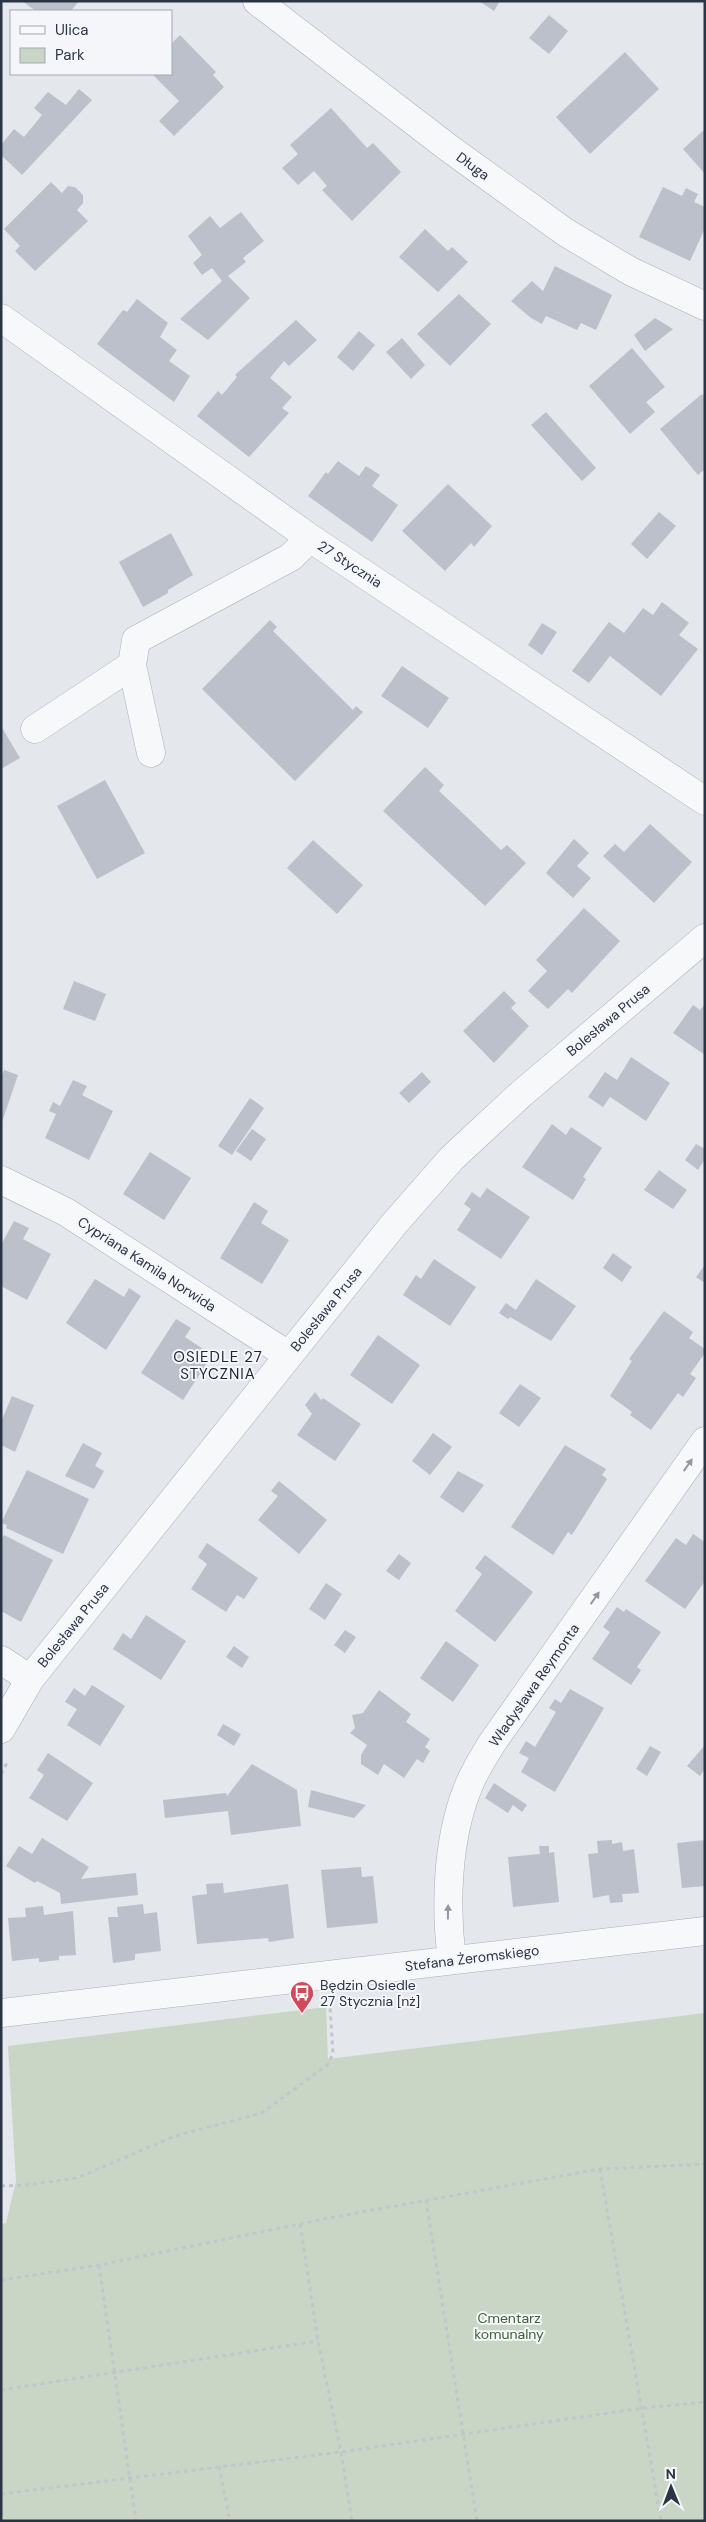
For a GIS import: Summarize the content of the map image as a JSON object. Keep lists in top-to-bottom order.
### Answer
{
  "streets": {
    "street": [
      "Długa",
      "27 Stycznia",
      "Bolesława Prusa",
      "Cypriana Kamila Norwida",
      "Władysława Reymonta",
      "Stefana Żeromskiego"
    ]
  },
  "crossings": [
    ["Bolesława Prusa", "Cypriana Kamila Norwida"],
    ["Władysława Reymonta", "Stefana Żeromskiego"]
  ],
  "one_way": ["Władysława Reymonta"],
  "districts": ["OSIEDLE 27 STYCZNIA"],
  "parks": ["Cmentarz komunalny"],
  "places": {
    "bus stop": ["Będzin Osiedle 27 Stycznia [nż]"]
  },
  "legend": ["Ulica", "Park"],
  "north": "top"
}
